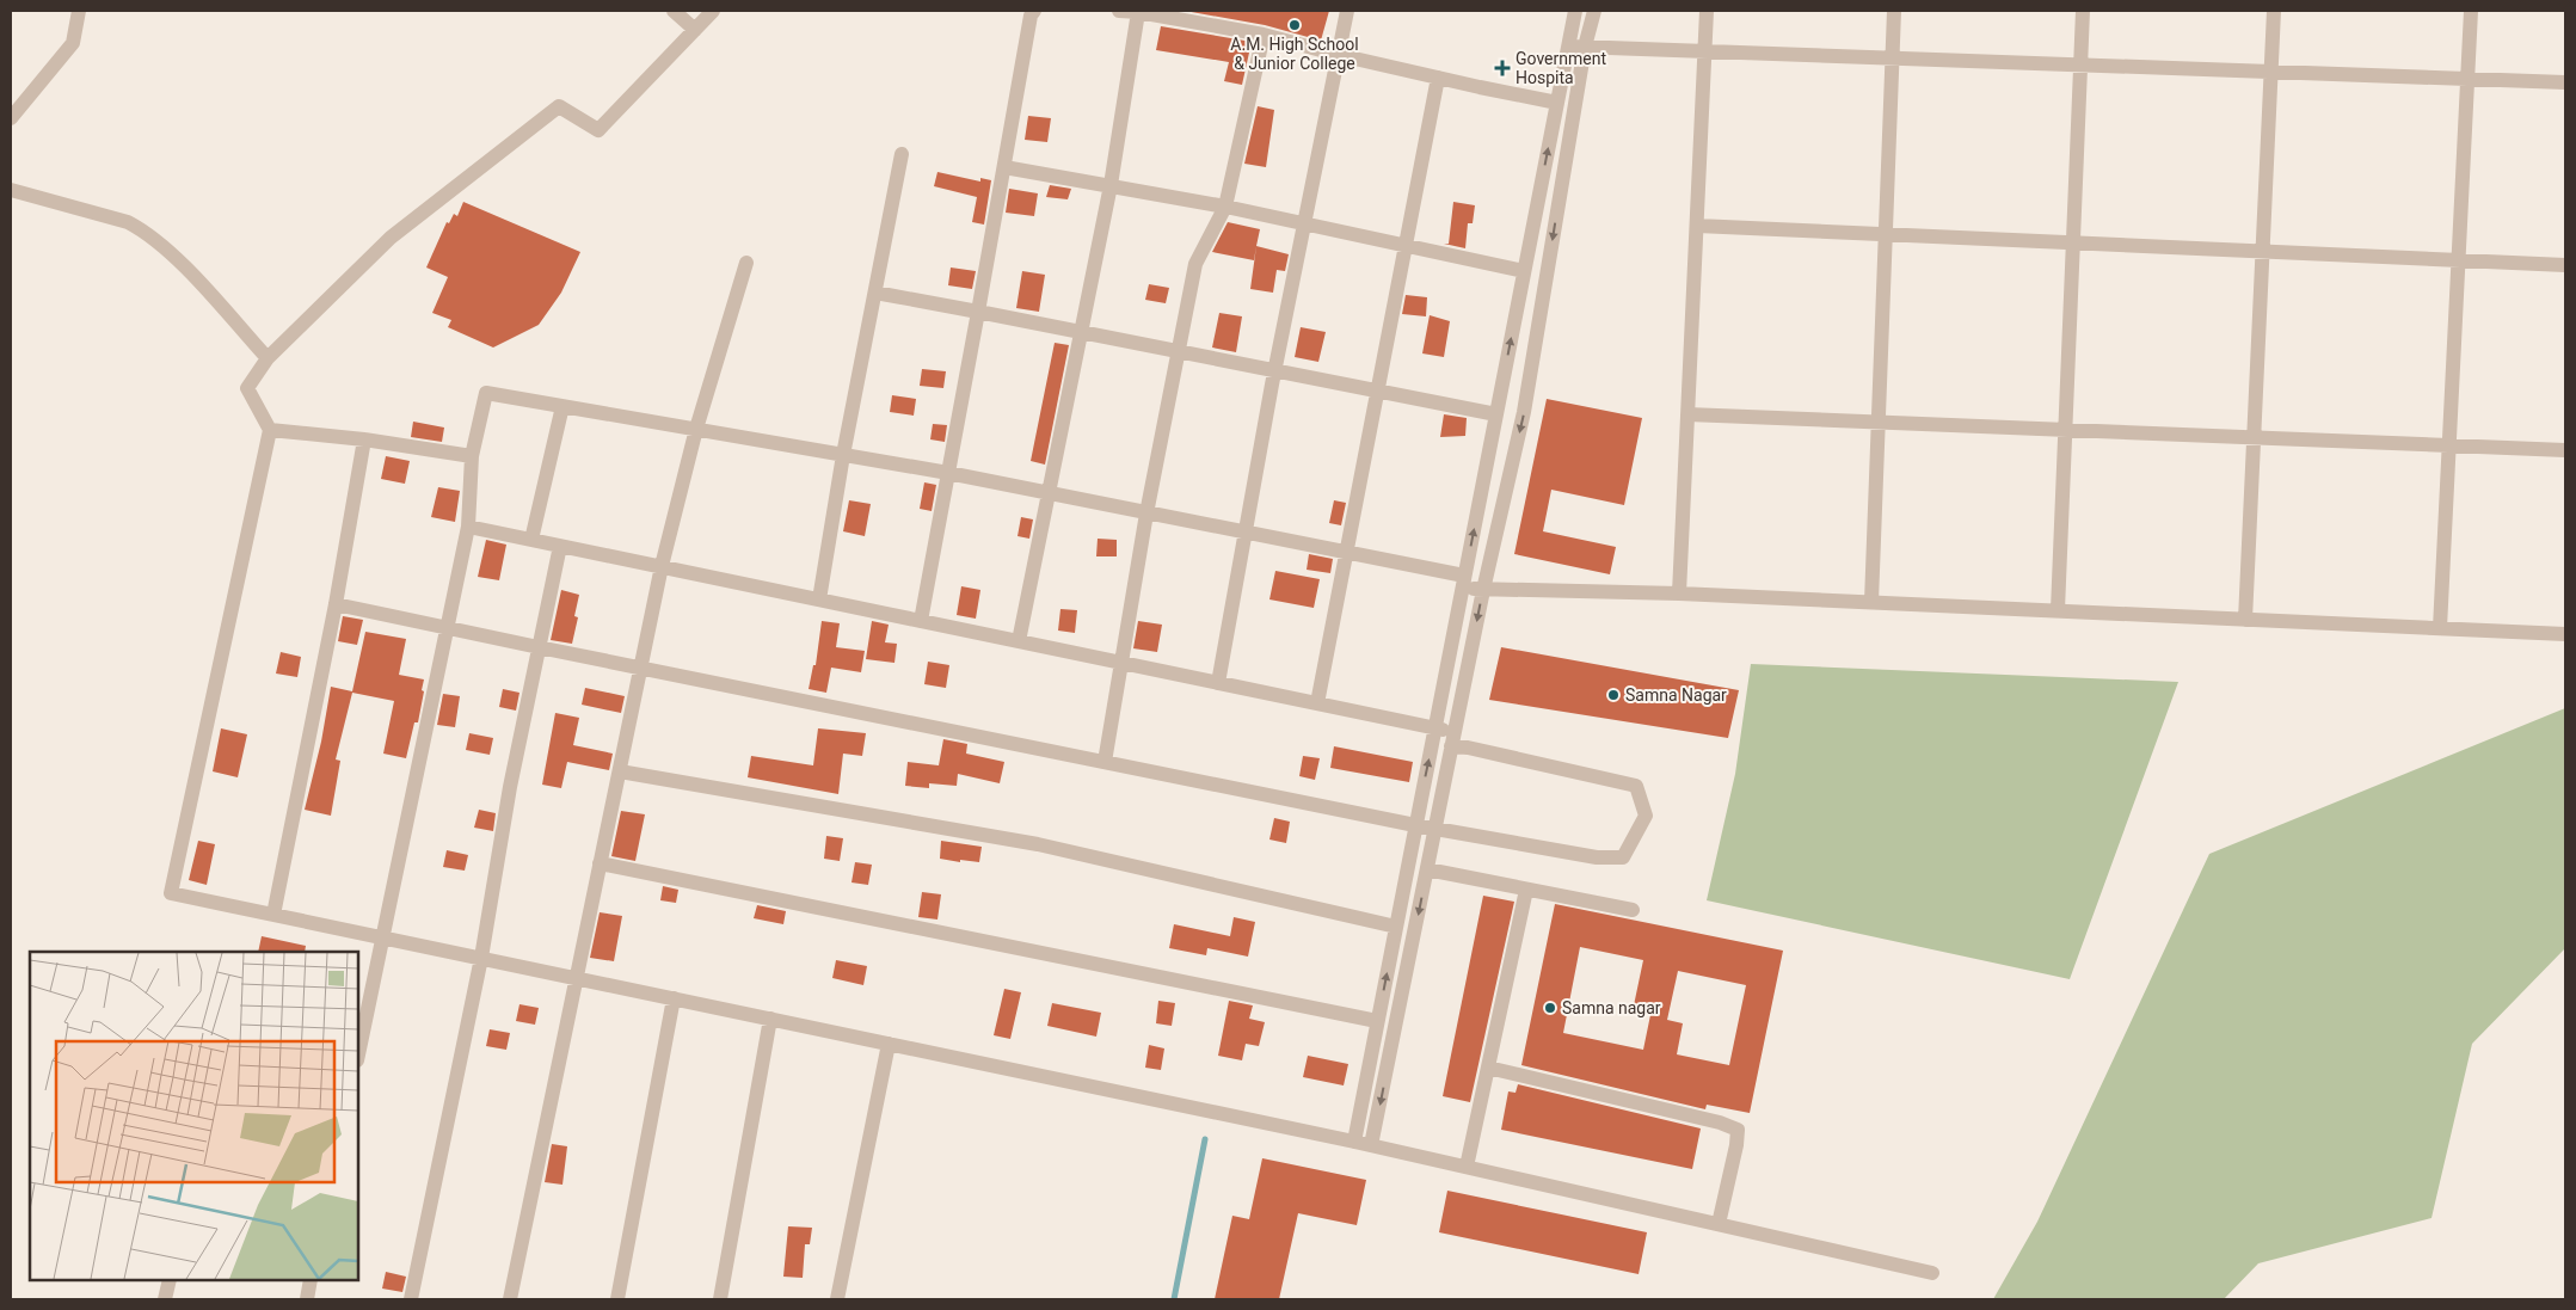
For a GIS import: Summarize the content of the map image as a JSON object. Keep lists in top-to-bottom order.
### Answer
{
  "places": {
    "other": ["A.M. High School & Junior College", "Samna Nagar", "Samna nagar"],
    "health": ["Government Hospita"]
  }
}
